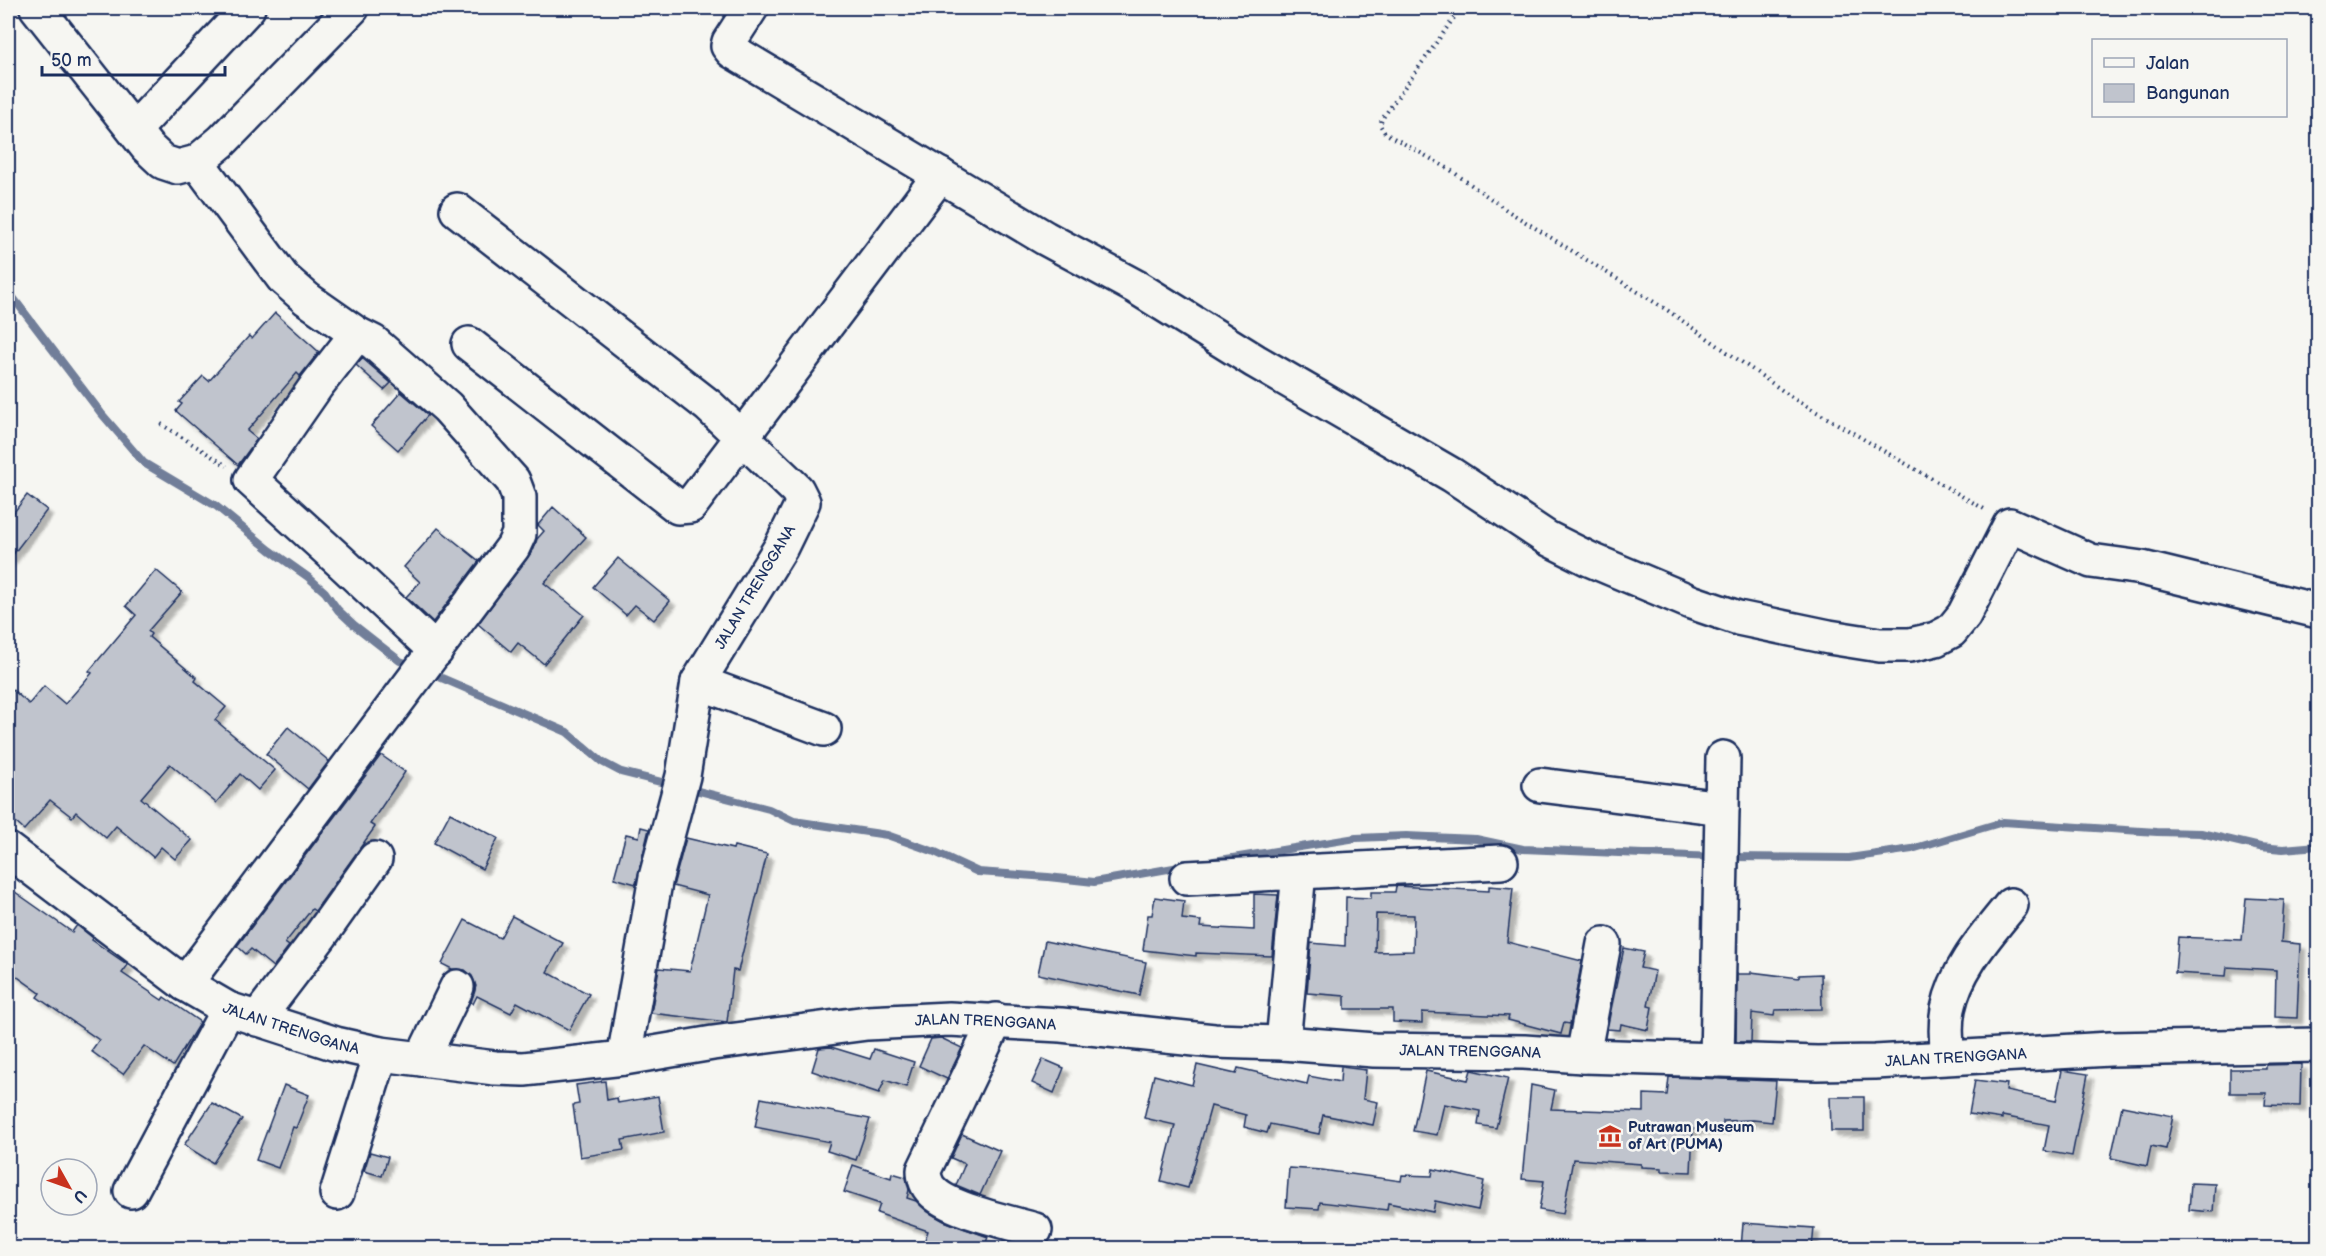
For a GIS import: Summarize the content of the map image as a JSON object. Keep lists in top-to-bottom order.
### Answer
{
  "streets": {
    "street": ["JALAN TRENGGANA"]
  },
  "places": {
    "museum": ["Putrawan Museum of Art (PUMA)"]
  },
  "legend": ["Jalan", "Bangunan"],
  "scale_bar": "50 m",
  "north": "bottom right"
}
